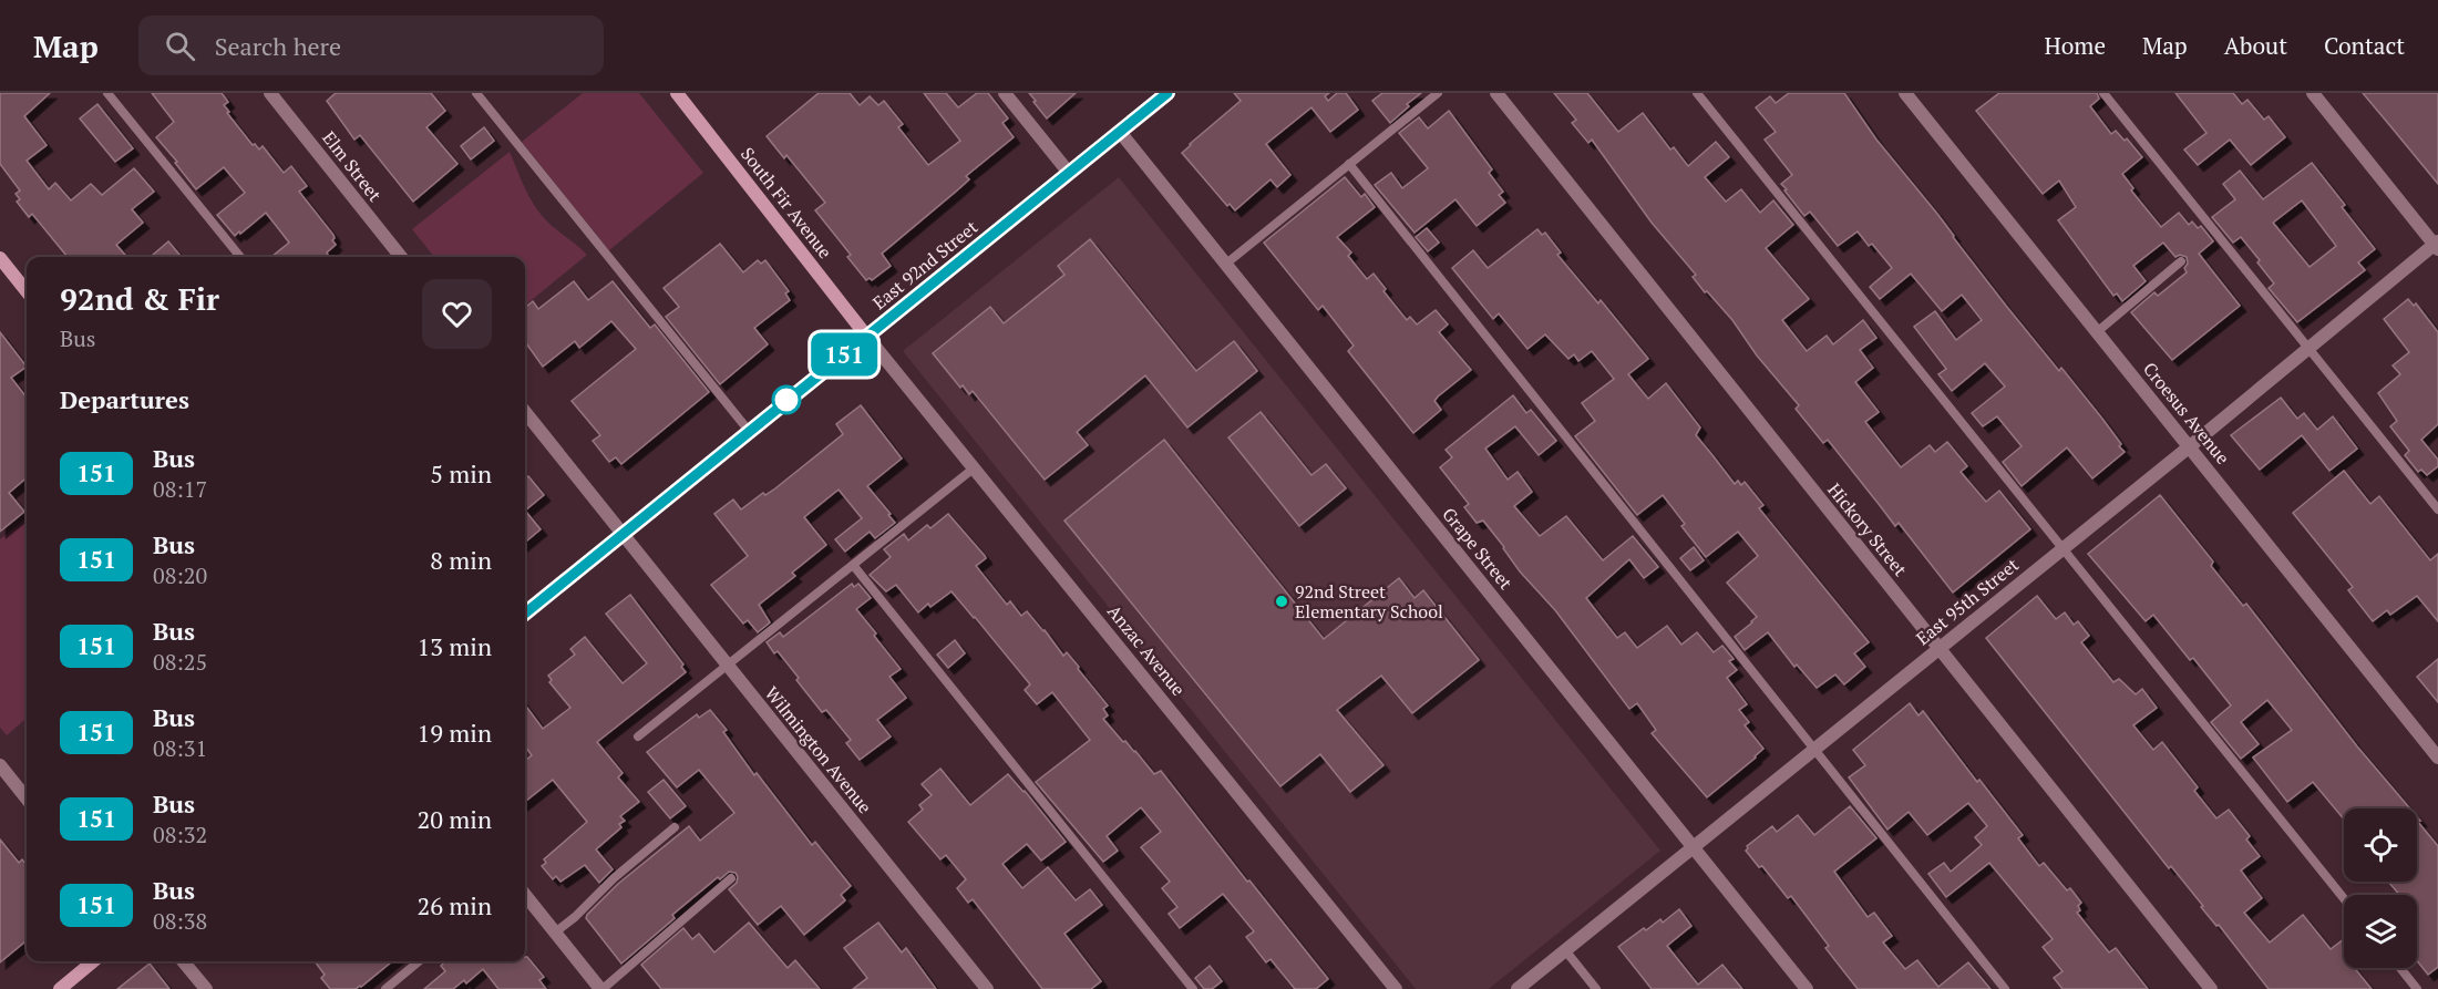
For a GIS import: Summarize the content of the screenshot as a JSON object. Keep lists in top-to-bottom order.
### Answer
{
  "streets": {
    "street": [
      "Elm Street",
      "South Fir Avenue",
      "East 92nd Street",
      "Croesus Avenue",
      "Hickory Street",
      "Grape Street",
      "East 95th Street",
      "Anzac Avenue",
      "Wilmington Avenue"
    ]
  },
  "crossings": [
    ["South Fir Avenue", "East 92nd Street"],
    ["South Fir Avenue", "Anzac Avenue"],
    ["East 92nd Street", "Grape Street"],
    ["East 92nd Street", "Anzac Avenue"],
    ["East 92nd Street", "Wilmington Avenue"],
    ["Croesus Avenue", "East 95th Street"],
    ["Hickory Street", "East 95th Street"],
    ["Grape Street", "East 95th Street"]
  ],
  "places": ["92nd Street Elementary School"],
  "lines": ["bus line 151"],
  "page": {
    "header": "Map",
    "search": "Search here",
    "nav": [
      "Home",
      "Map",
      "About",
      "Contact"
    ],
    "on_map": "151",
    "heading": [
      ["92nd & Fir", "Bus"],
      "Departures"
    ],
    "list": [
      {
        "mark": "151",
        "name": "Bus",
        "note": "08:17",
        "value": "5 min"
      },
      {
        "mark": "151",
        "name": "Bus",
        "note": "08:20",
        "value": "8 min"
      },
      {
        "mark": "151",
        "name": "Bus",
        "note": "08:25",
        "value": "13 min"
      },
      {
        "mark": "151",
        "name": "Bus",
        "note": "08:31",
        "value": "19 min"
      },
      {
        "mark": "151",
        "name": "Bus",
        "note": "08:32",
        "value": "20 min"
      },
      {
        "mark": "151",
        "name": "Bus",
        "note": "08:38",
        "value": "26 min"
      }
    ]
  }
}
